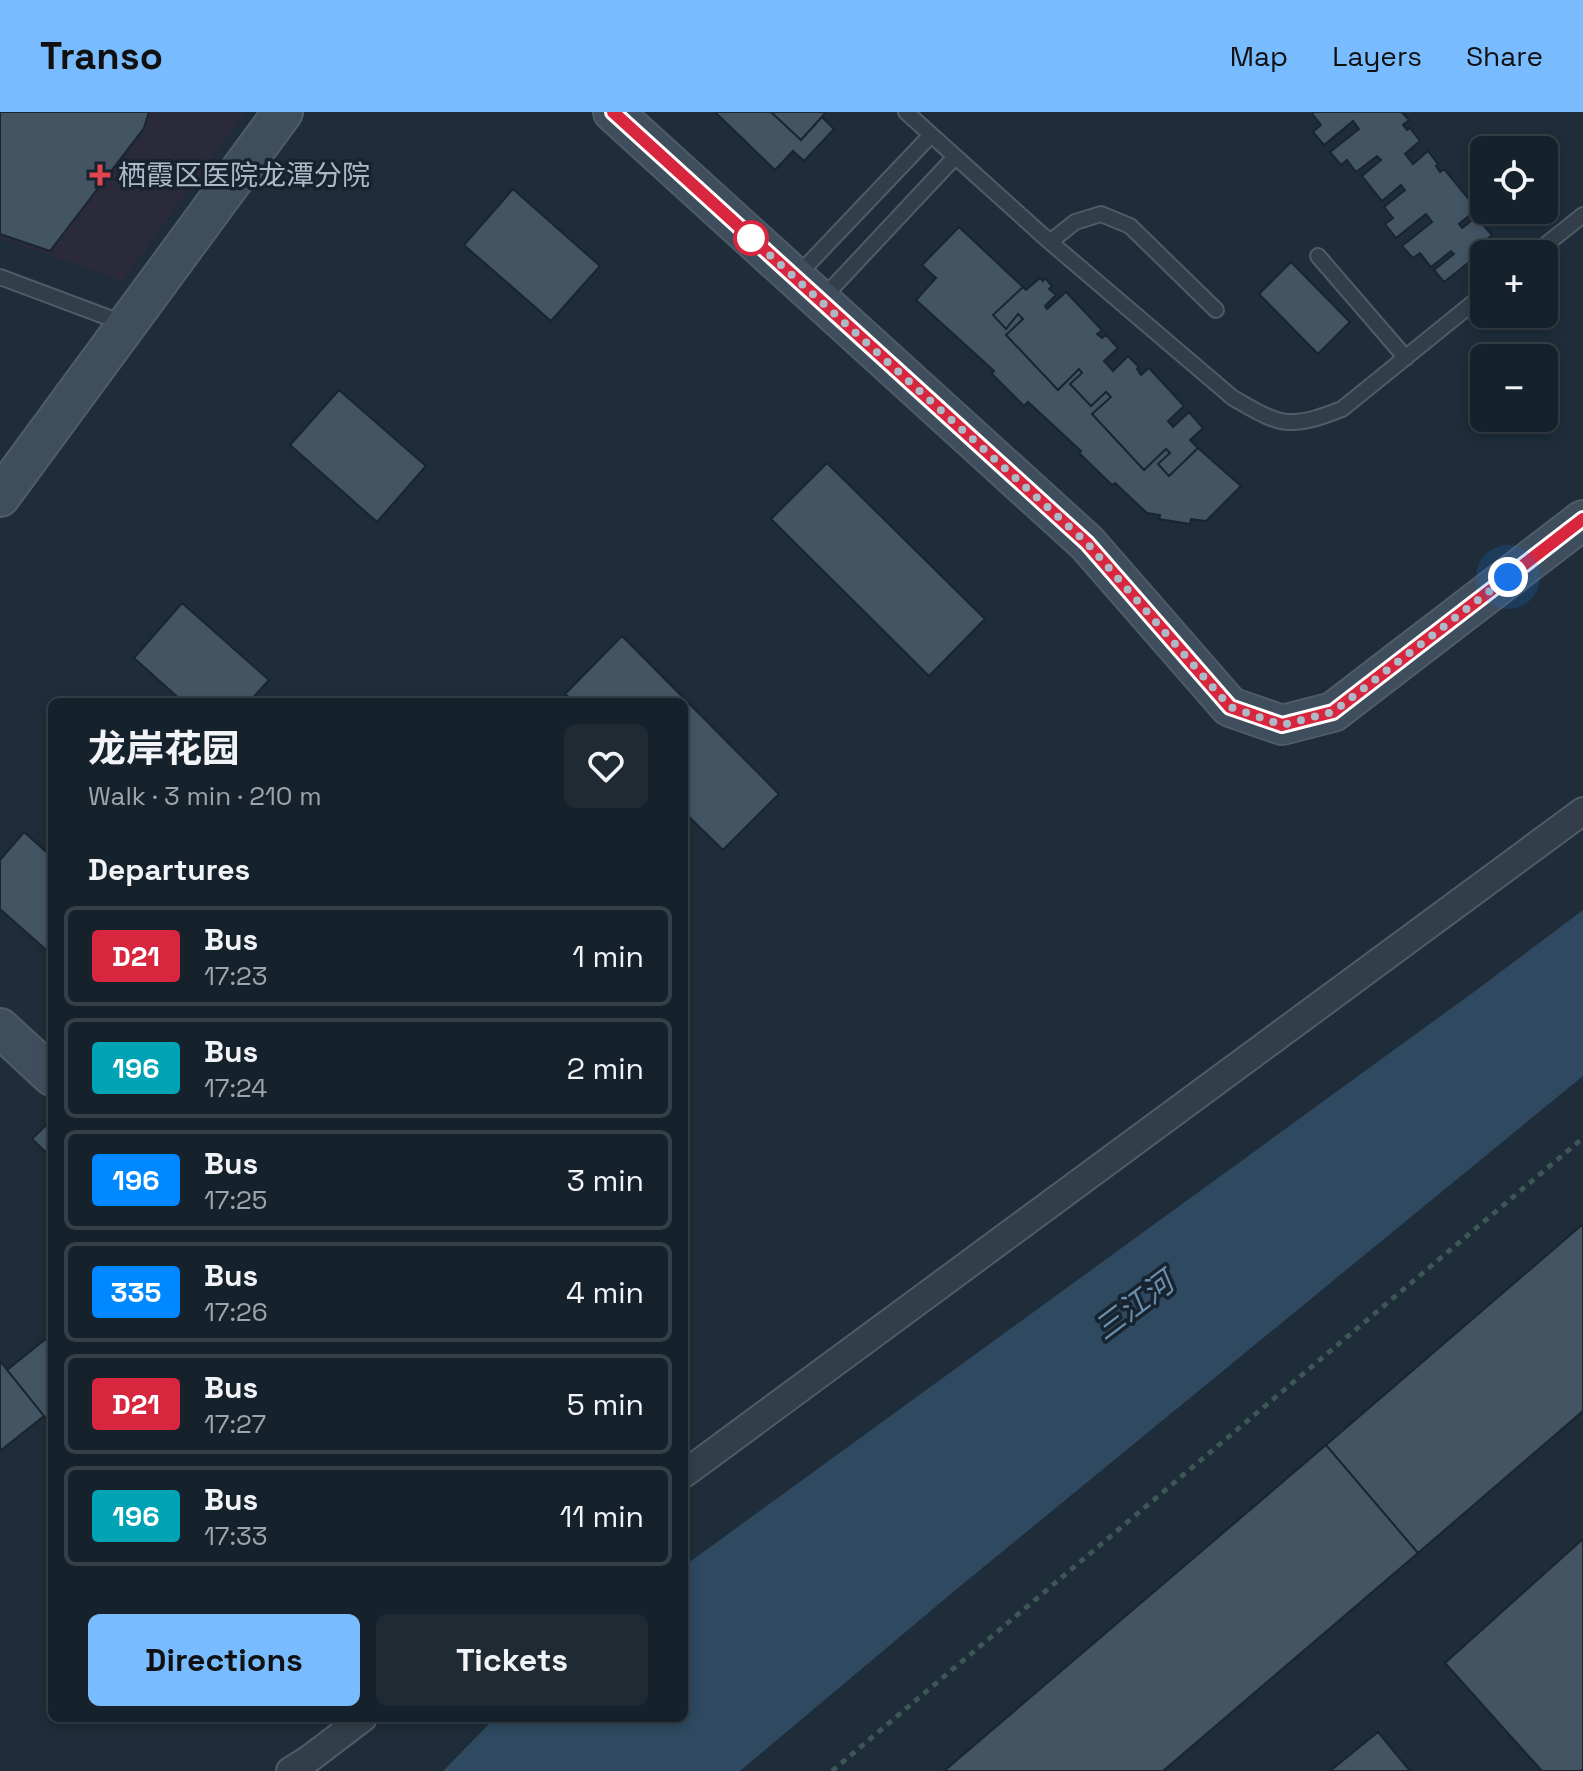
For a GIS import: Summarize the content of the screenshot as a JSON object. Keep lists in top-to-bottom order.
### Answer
{
  "water": ["三江河"],
  "places": {
    "health": ["栖霞区医院龙潭分院"]
  },
  "lines": ["bus line D21"],
  "page": {
    "header": "Transo",
    "nav": ["Map", "Layers", "Share"],
    "map_buttons": ["+", "−"],
    "heading": [
      ["龙岸花园", "Walk · 3 min · 210 m"],
      "Departures"
    ],
    "list": [
      {
        "mark": "D21",
        "name": "Bus",
        "note": "17:23",
        "value": "1 min"
      },
      {
        "mark": "196",
        "name": "Bus",
        "note": "17:24",
        "value": "2 min"
      },
      {
        "mark": "196",
        "name": "Bus",
        "note": "17:25",
        "value": "3 min"
      },
      {
        "mark": "335",
        "name": "Bus",
        "note": "17:26",
        "value": "4 min"
      },
      {
        "mark": "D21",
        "name": "Bus",
        "note": "17:27",
        "value": "5 min"
      },
      {
        "mark": "196",
        "name": "Bus",
        "note": "17:33",
        "value": "11 min"
      }
    ],
    "buttons": ["Directions", "Tickets"]
  }
}
